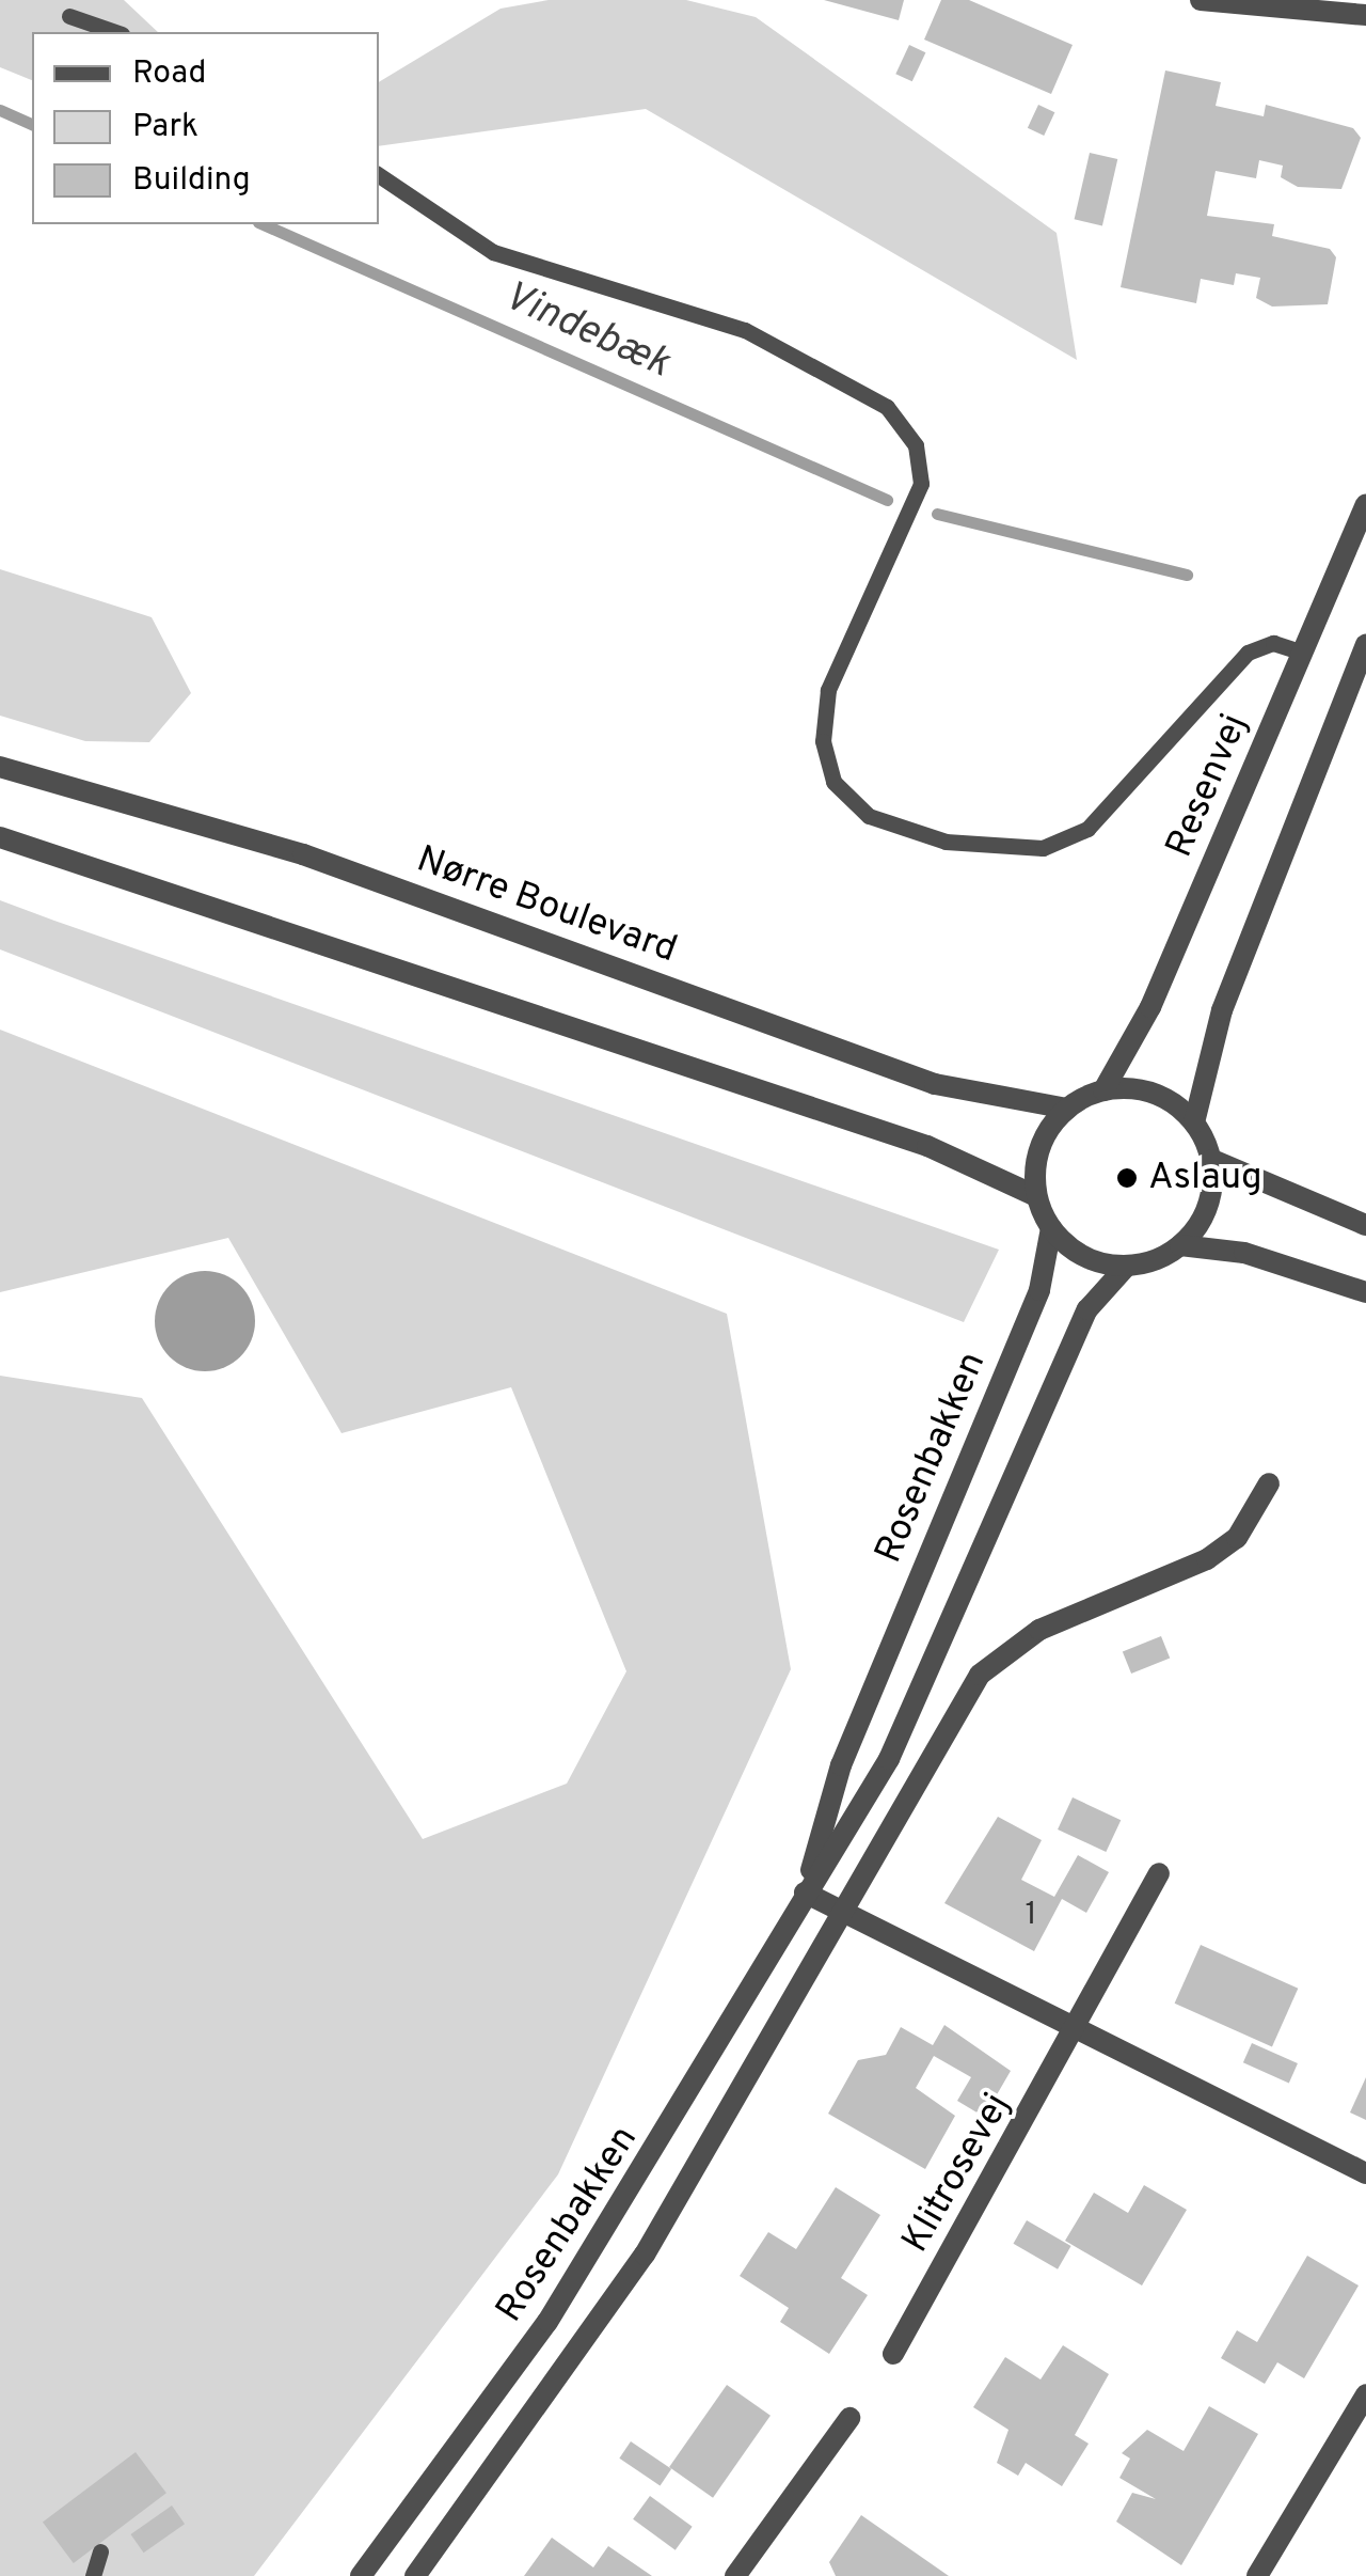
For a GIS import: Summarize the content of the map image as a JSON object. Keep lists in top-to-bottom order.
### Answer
{
  "streets": {
    "street": [
      "Resenvej",
      "Nørre Boulevard",
      "Rosenbakken",
      "Klitrosevej"
    ]
  },
  "crossings": [
    ["Resenvej", "Nørre Boulevard"],
    ["Resenvej", "Rosenbakken"],
    ["Nørre Boulevard", "Rosenbakken"]
  ],
  "water": ["Vindebæk"],
  "places": ["Aslaug"],
  "house_numbers": ["1"],
  "legend": ["Road", "Park", "Building"]
}
